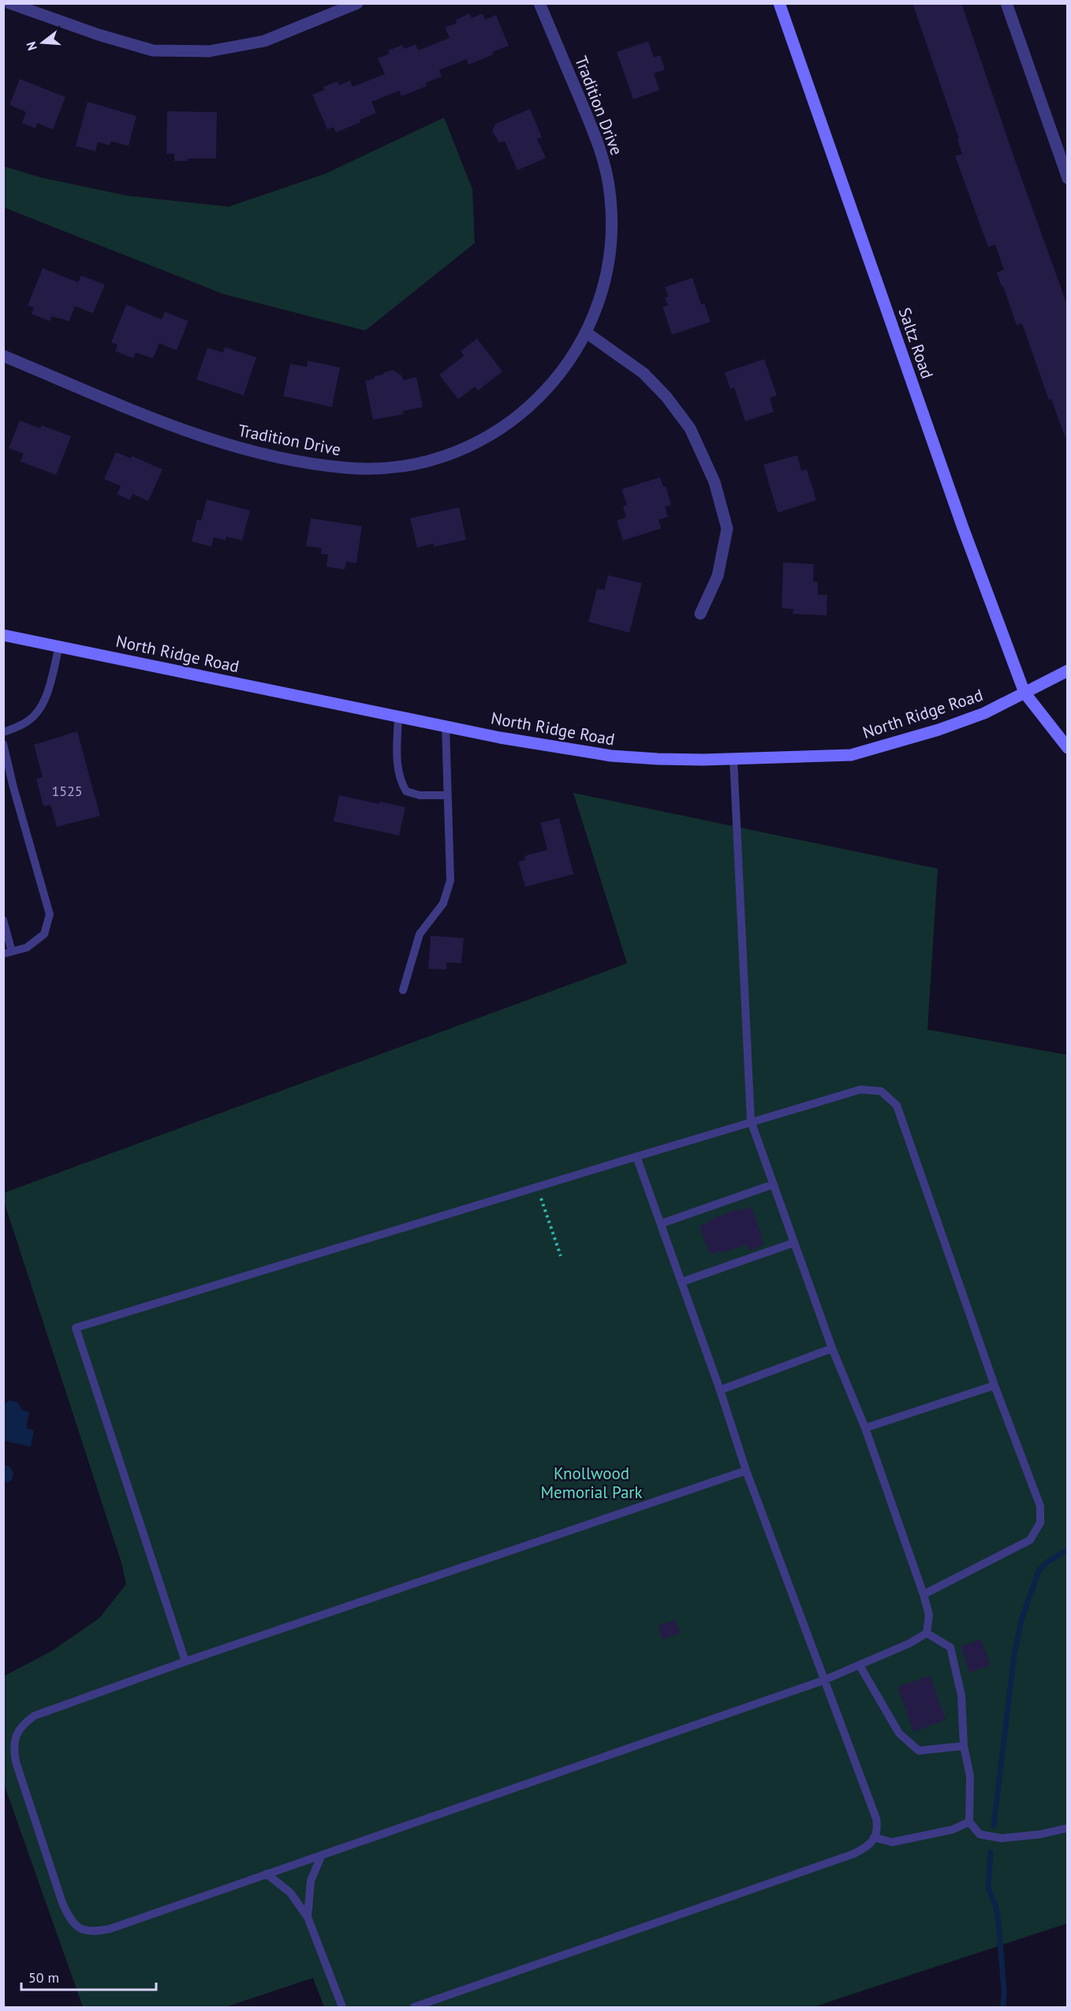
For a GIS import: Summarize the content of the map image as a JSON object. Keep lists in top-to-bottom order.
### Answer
{
  "streets": {
    "street": ["Tradition Drive", "Saltz Road", "North Ridge Road"]
  },
  "crossings": [
    ["Saltz Road", "North Ridge Road"]
  ],
  "parks": ["Knollwood Memorial Park"],
  "house_numbers": ["1525"],
  "scale_bar": "50 m",
  "north": "left"
}
